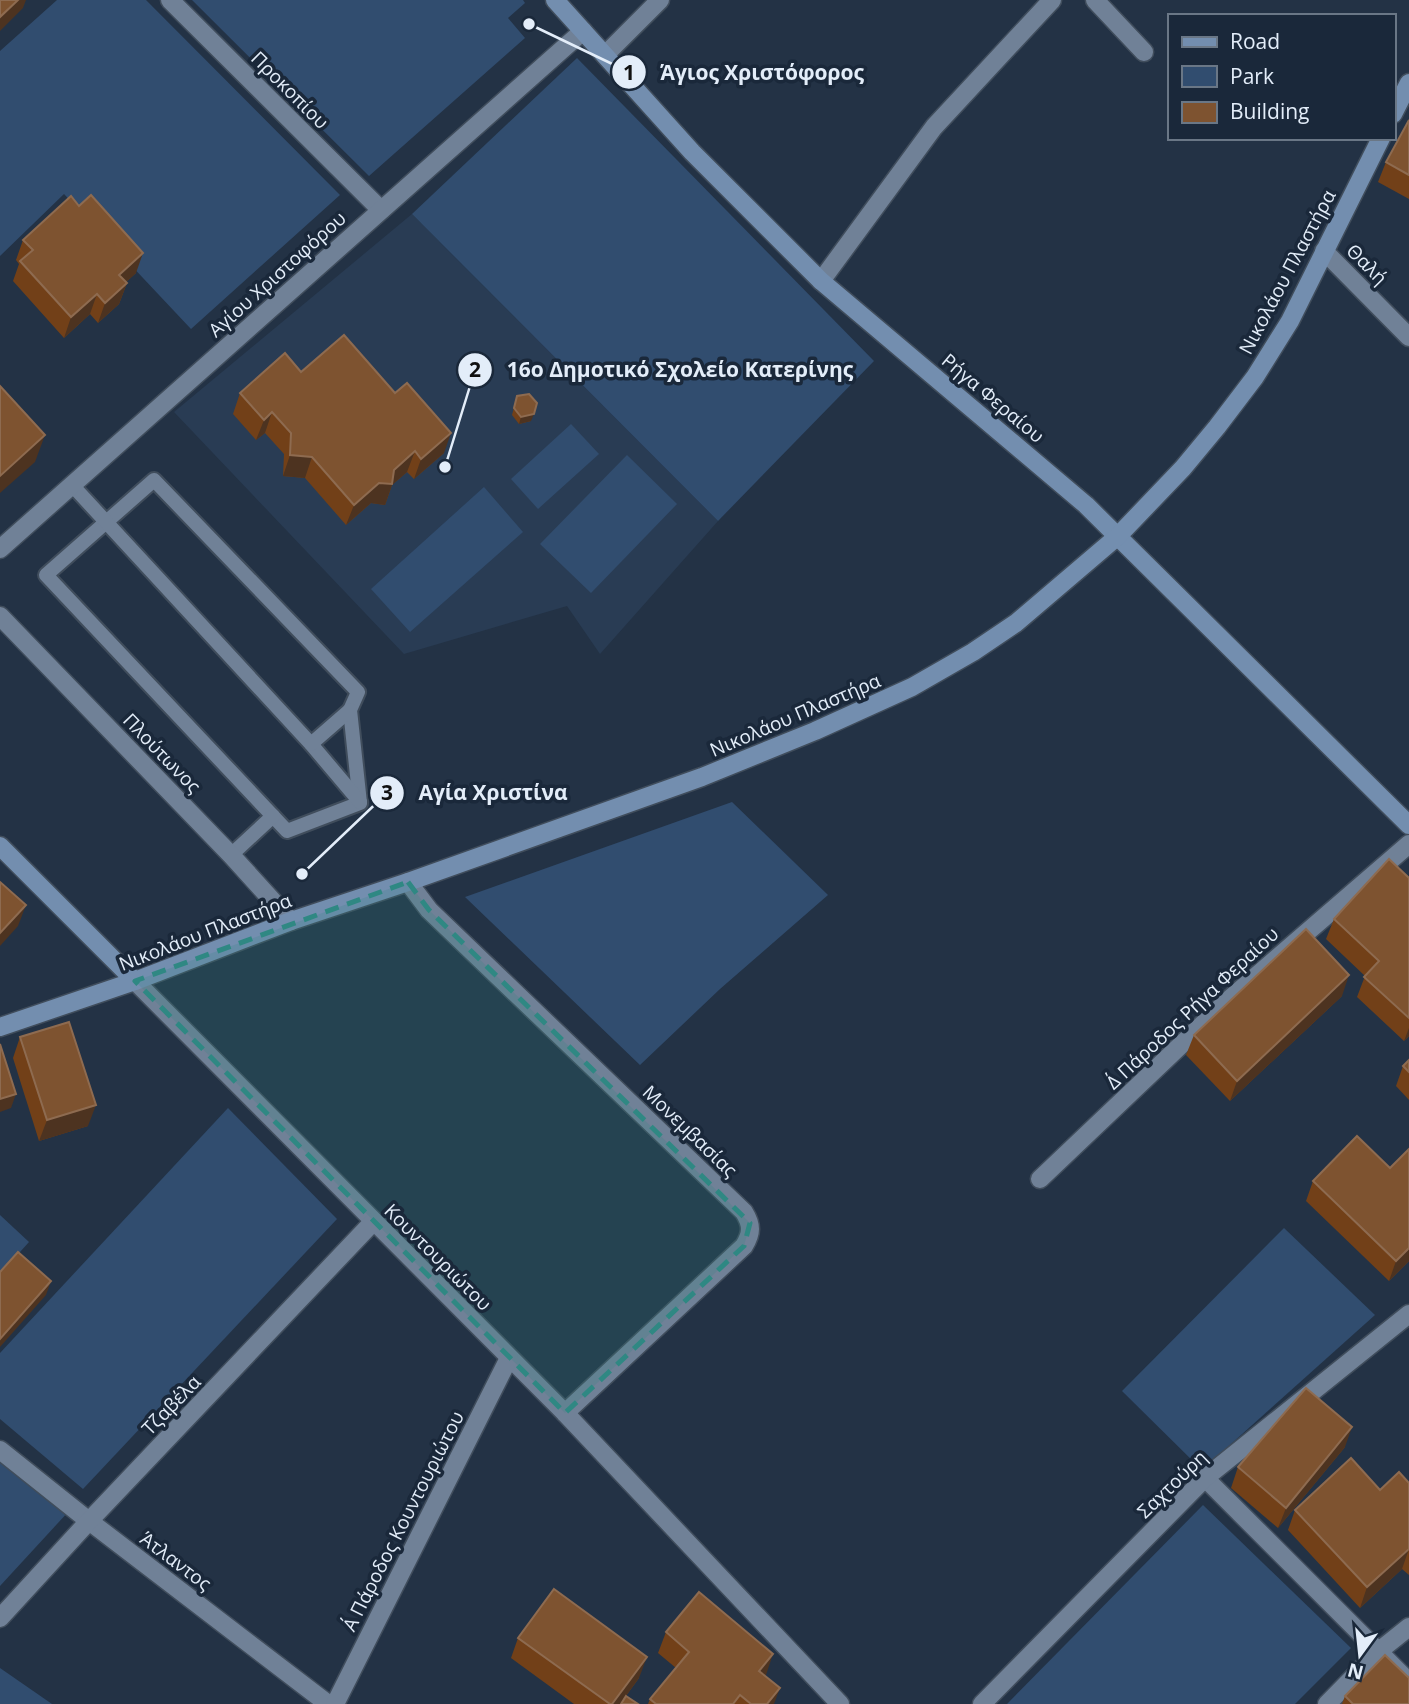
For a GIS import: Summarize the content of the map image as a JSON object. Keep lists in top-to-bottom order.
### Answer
{
  "streets": {
    "main road": ["Νικολάου Πλαστήρα", "Ρήγα Φεραίου", "Κουντουριώτου"],
    "street": [
      "Προκοπίου",
      "Θαλή",
      "Αγίου Χριστοφόρου",
      "Πλούτωνος",
      "Δ΄ Πάροδος Ρήγα Φεραίου",
      "Μονεμβασίας",
      "Τζαβέλα",
      "Σαχτούρη",
      "Α΄ Πάροδος Κουντουριώτου",
      "Άτλαντος"
    ]
  },
  "crossings": [
    ["Προκοπίου", "Αγίου Χριστοφόρου"],
    ["Θαλή", "Νικολάου Πλαστήρα"],
    ["Νικολάου Πλαστήρα", "Ρήγα Φεραίου"],
    ["Νικολάου Πλαστήρα", "Πλούτωνος"],
    ["Νικολάου Πλαστήρα", "Μονεμβασίας"],
    ["Νικολάου Πλαστήρα", "Κουντουριώτου"],
    ["Αγίου Χριστοφόρου", "Ρήγα Φεραίου"],
    ["Μονεμβασίας", "Κουντουριώτου"],
    ["Κουντουριώτου", "Τζαβέλα"],
    ["Κουντουριώτου", "Α΄ Πάροδος Κουντουριώτου"],
    ["Τζαβέλα", "Άτλαντος"]
  ],
  "places": ["Άγιος Χριστόφορος", "16ο Δημοτικό Σχολείο Κατερίνης", "Αγία Χριστίνα"],
  "legend": ["Road", "Park", "Building"],
  "north": "bottom"
}
